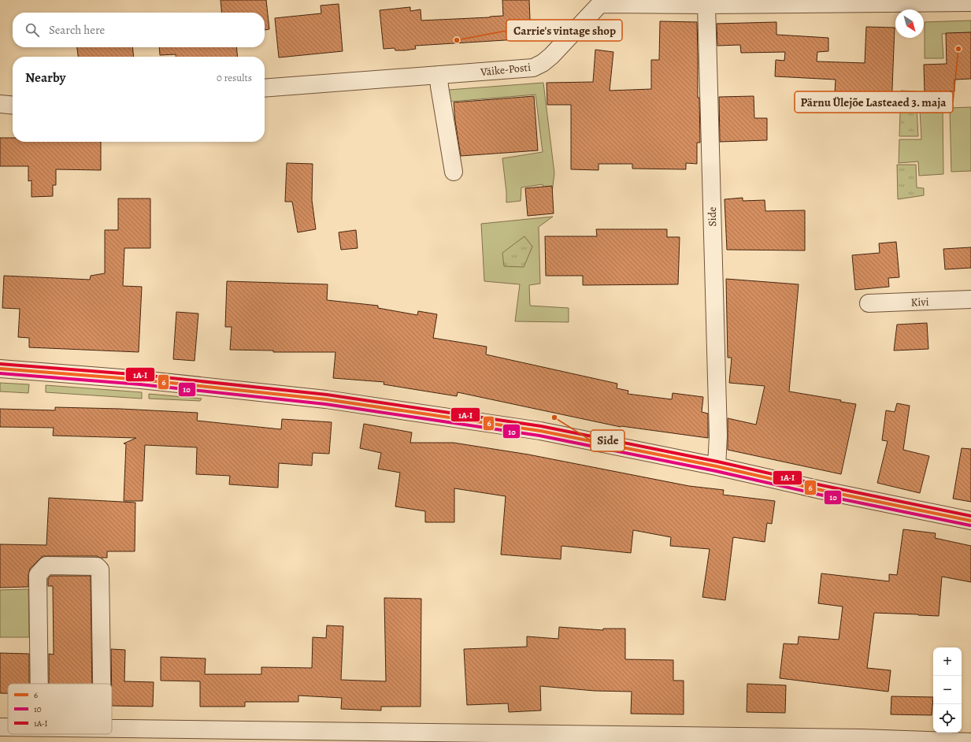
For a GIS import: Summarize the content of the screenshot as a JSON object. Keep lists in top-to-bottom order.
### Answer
{
  "streets": {
    "street": ["Väike-Posti", "Side", "Kivi"]
  },
  "crossings": [
    ["Väike-Posti", "Side"]
  ],
  "places": ["Carrie's vintage shop", "Pärnu Ülejõe Lasteaed 3. maja", "Side"],
  "lines": ["transit line 1A-I", "transit line 6", "transit line 10"],
  "legend": ["6", "10", "1A-I"],
  "north": "bottom right",
  "page": {
    "search": "Search here",
    "heading": ["Nearby", "0 results"],
    "map_buttons": ["+", "−"]
  }
}
